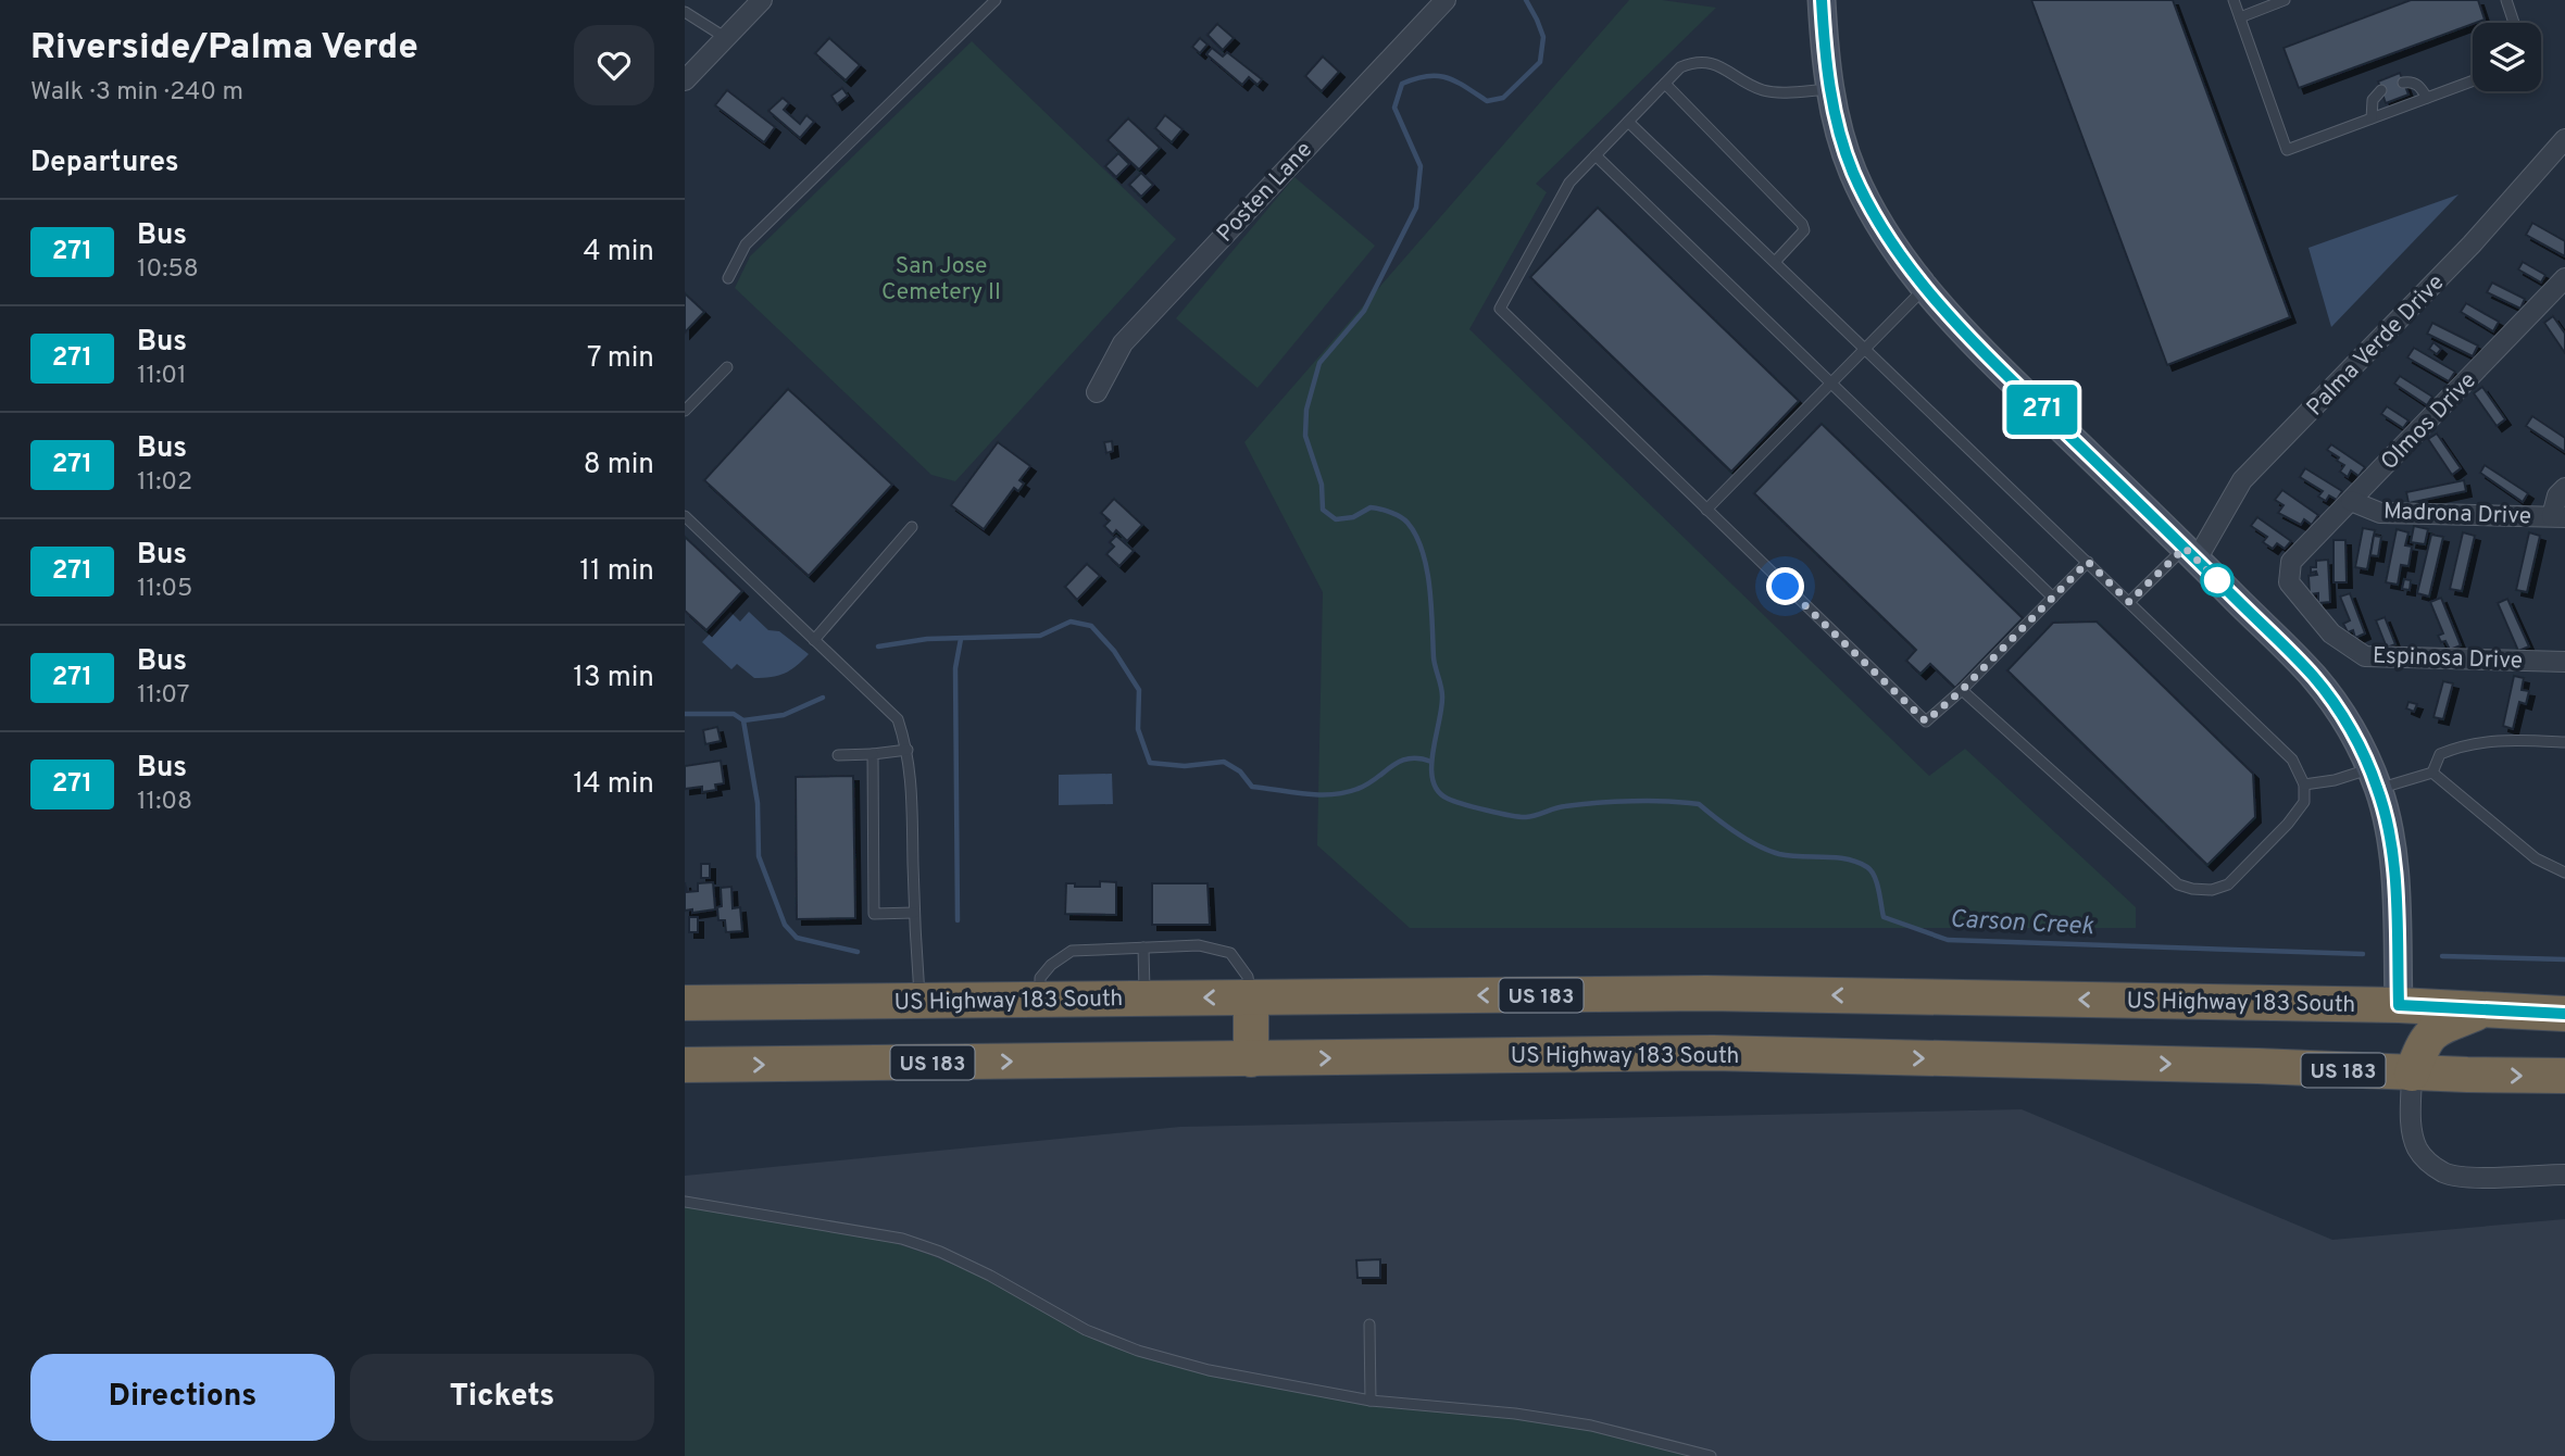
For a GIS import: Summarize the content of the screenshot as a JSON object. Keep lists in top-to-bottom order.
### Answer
{
  "streets": {
    "highway": ["US 183", "US Highway 183 South"],
    "street": [
      "Posten Lane",
      "Palma Verde Drive",
      "Olmos Drive",
      "Madrona Drive",
      "Espinosa Drive"
    ]
  },
  "crossings": [
    ["Olmos Drive", "Madrona Drive"],
    ["Olmos Drive", "Espinosa Drive"]
  ],
  "water": ["Carson Creek"],
  "parks": ["San Jose Cemetery II"],
  "lines": ["bus line 271"],
  "page": {
    "heading": [
      ["Riverside/Palma Verde", "Walk · 3 min · 240 m"],
      "Departures"
    ],
    "on_map": "271",
    "list": [
      {
        "mark": "271",
        "name": "Bus",
        "note": "10:58",
        "value": "4 min"
      },
      {
        "mark": "271",
        "name": "Bus",
        "note": "11:01",
        "value": "7 min"
      },
      {
        "mark": "271",
        "name": "Bus",
        "note": "11:02",
        "value": "8 min"
      },
      {
        "mark": "271",
        "name": "Bus",
        "note": "11:05",
        "value": "11 min"
      },
      {
        "mark": "271",
        "name": "Bus",
        "note": "11:07",
        "value": "13 min"
      },
      {
        "mark": "271",
        "name": "Bus",
        "note": "11:08",
        "value": "14 min"
      }
    ],
    "buttons": ["Directions", "Tickets"]
  }
}
